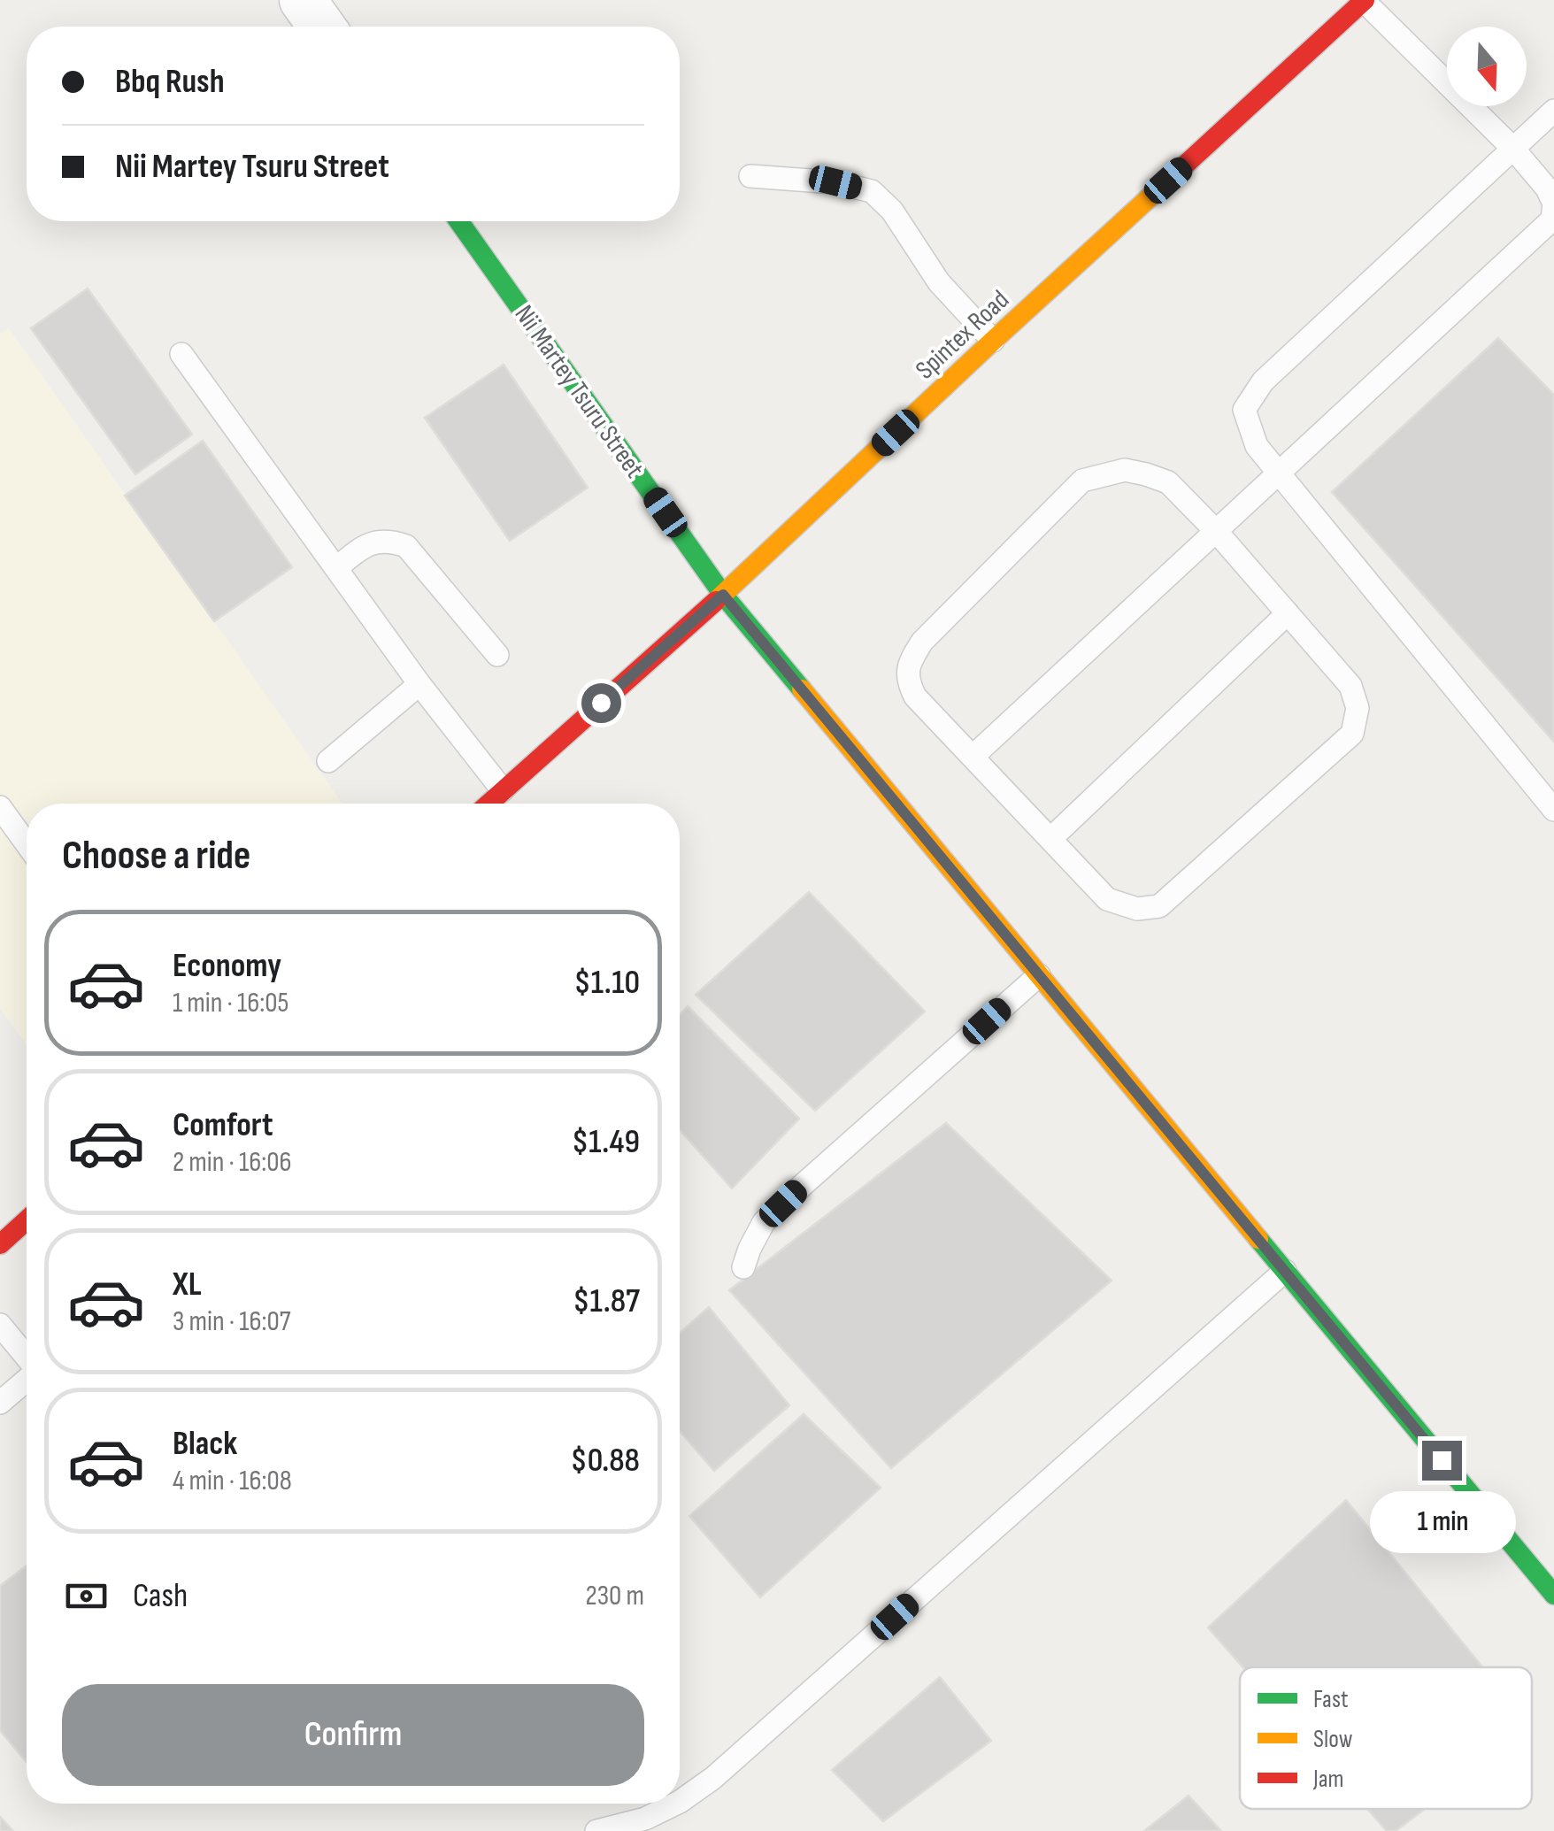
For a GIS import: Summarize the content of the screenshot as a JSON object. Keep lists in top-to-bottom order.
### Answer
{
  "streets": {
    "street": ["Spintex Road", "Nii Martey Tsuru Street"]
  },
  "crossings": [
    ["Spintex Road", "Nii Martey Tsuru Street"]
  ],
  "legend": ["Fast", "Slow", "Jam"],
  "north": "bottom",
  "page": {
    "banner": ["Bbq Rush", "Nii Martey Tsuru Street"],
    "heading": "Choose a ride",
    "list": [
      {
        "name": "Economy",
        "note": "1 min · 16:05",
        "value": "$1.10"
      },
      {
        "name": "Comfort",
        "note": "2 min · 16:06",
        "value": "$1.49"
      },
      {
        "name": "XL",
        "note": "3 min · 16:07",
        "value": "$1.87"
      },
      {
        "name": "Black",
        "note": "4 min · 16:08",
        "value": "$0.88"
      }
    ],
    "bubble": "1 min",
    "pay": ["Cash", "230 m"],
    "buttons": "Confirm"
  }
}
